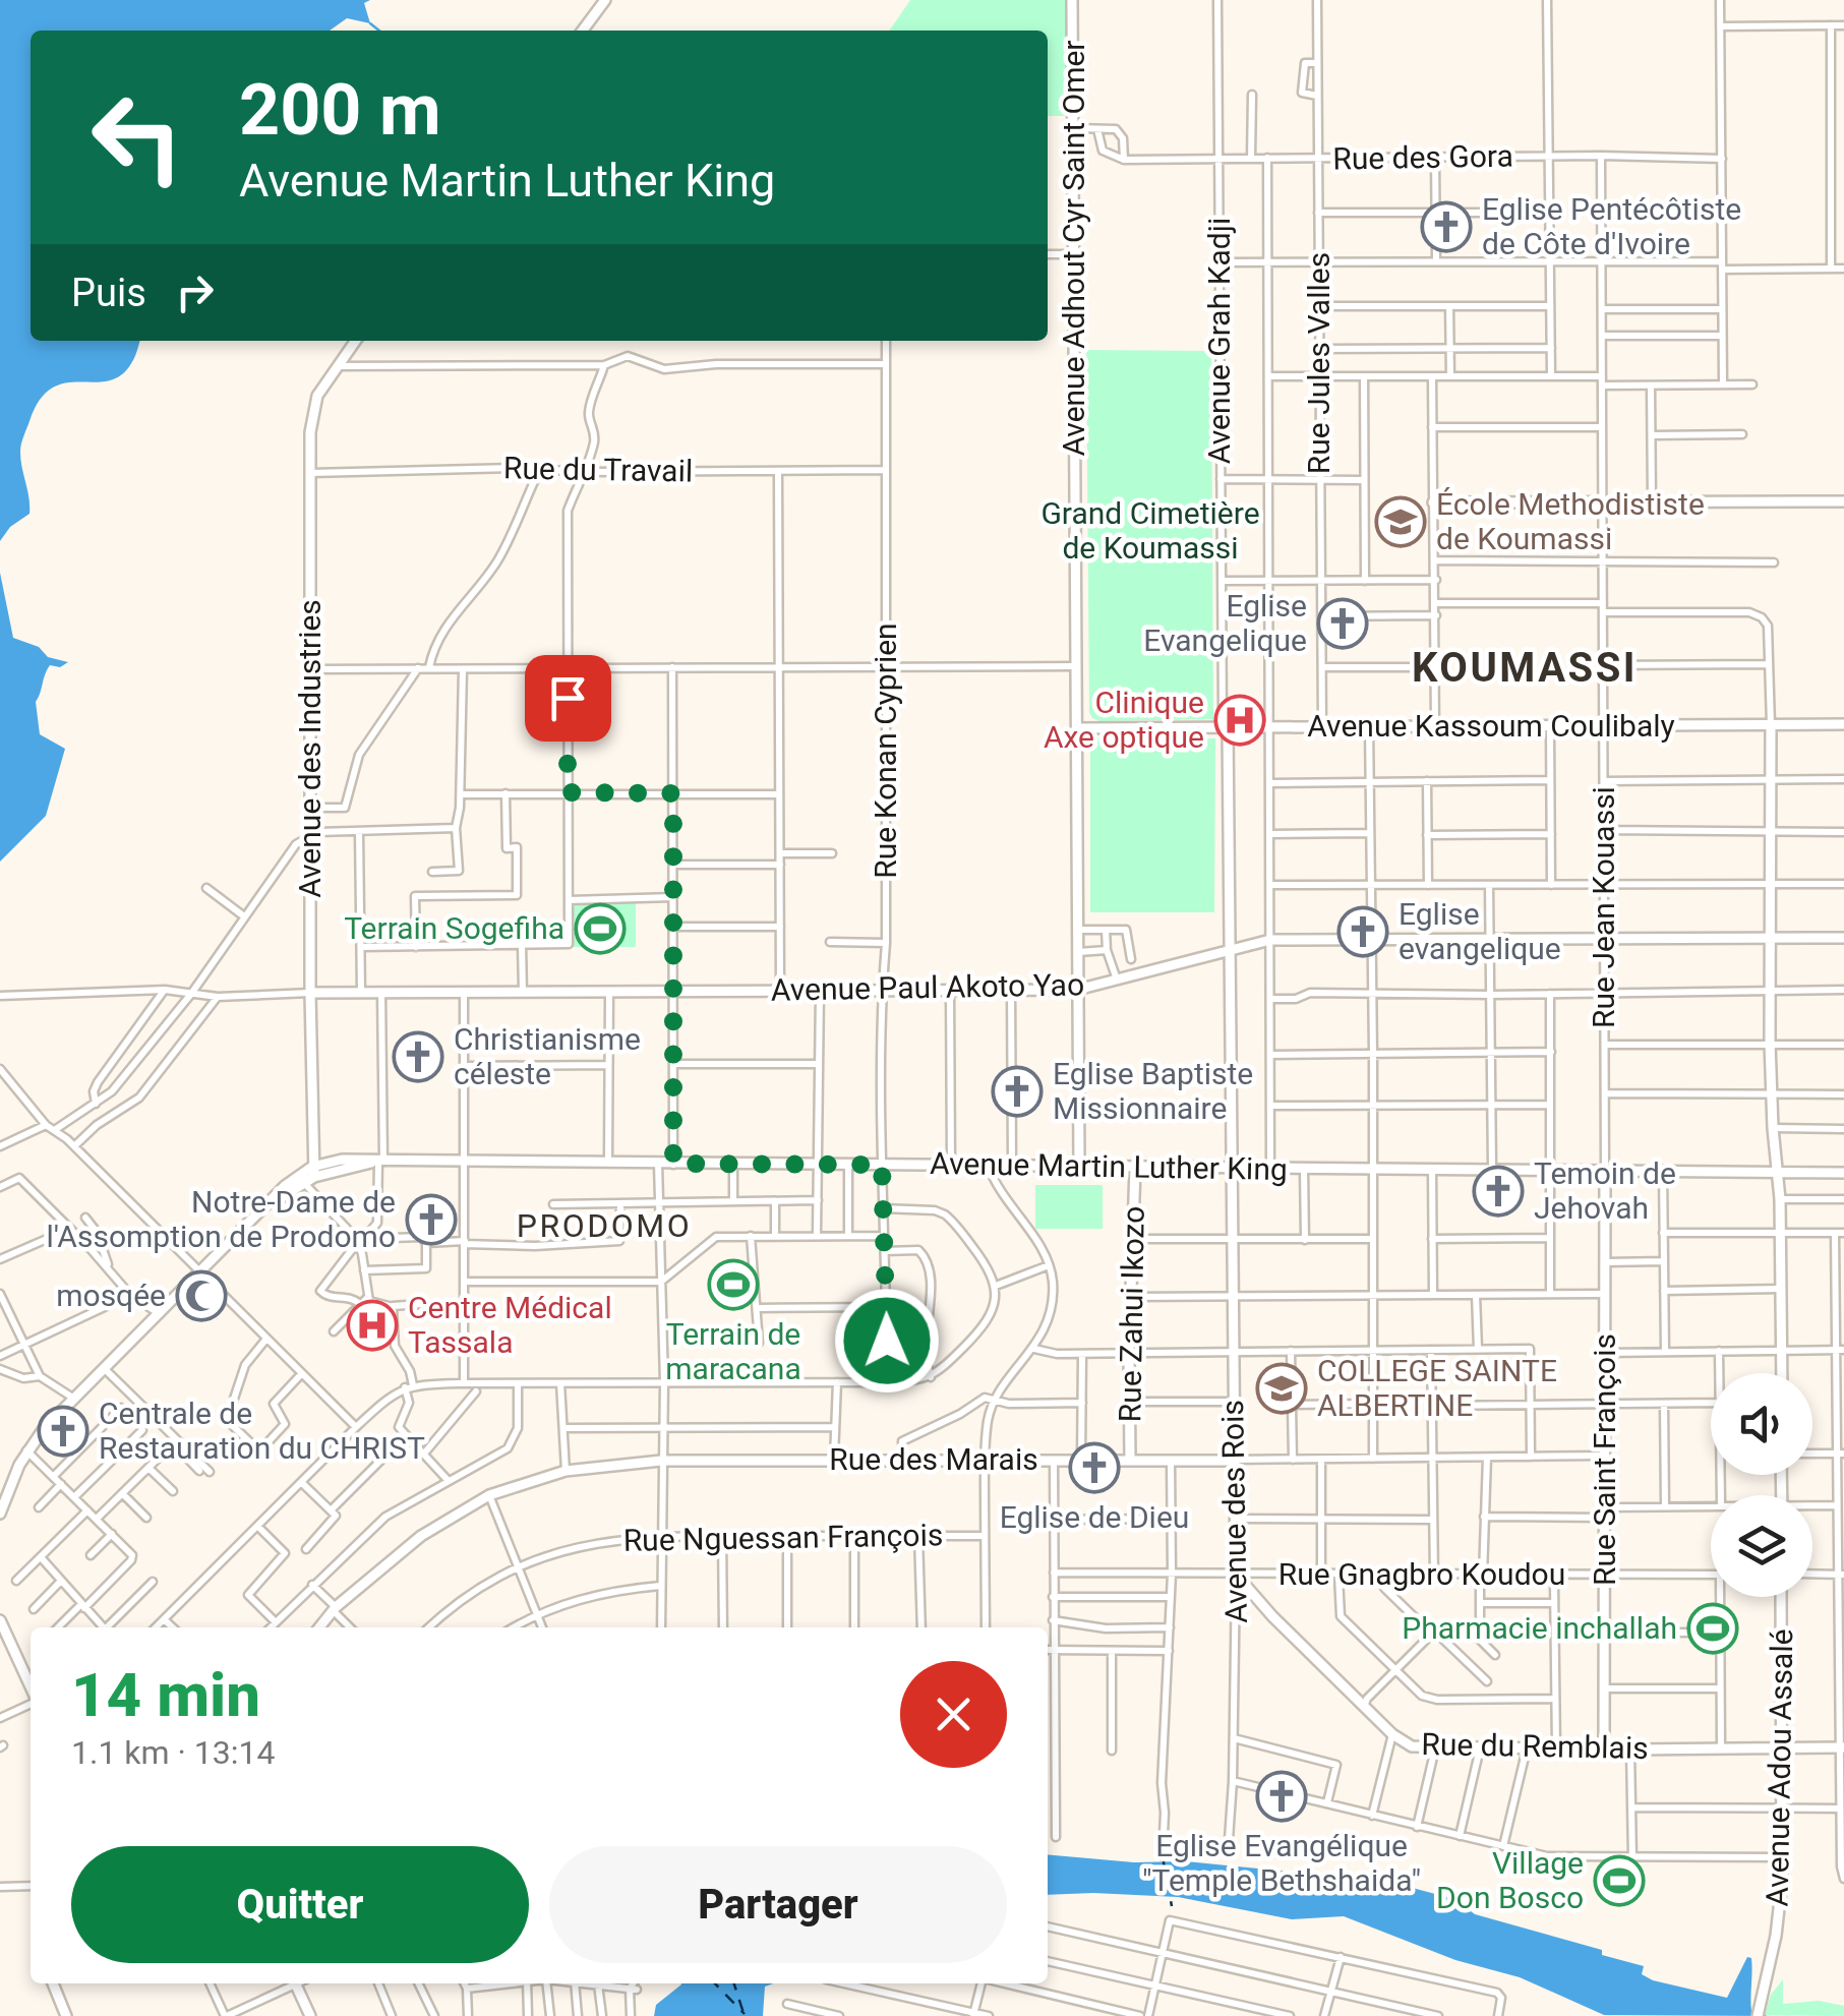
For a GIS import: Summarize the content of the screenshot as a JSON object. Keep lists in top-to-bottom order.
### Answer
{
  "streets": {
    "street": [
      "Rue des Gora",
      "Avenue Adhout Cyr Saint Omer",
      "Avenue Grah Kadji",
      "Rue Jules Valles",
      "Rue du Travail",
      "Avenue Kassoum Coulibaly",
      "Avenue des Industries",
      "Rue Konan Cyprien",
      "Rue Jean Kouassi",
      "Avenue Paul Akoto Yao",
      "Avenue Martin Luther King",
      "Rue Zahui Ikozo",
      "Rue des Marais",
      "Rue Saint François",
      "Avenue des Rois",
      "Rue Nguessan François",
      "Rue Gnagbro Koudou",
      "Rue du Remblais",
      "Avenue Adou Assalé"
    ]
  },
  "crossings": [
    ["Rue des Gora", "Avenue Grah Kadji"],
    ["Rue des Gora", "Rue Jules Valles"],
    ["Rue des Gora", "Rue Jean Kouassi"],
    ["Avenue Adhout Cyr Saint Omer", "Avenue Kassoum Coulibaly"],
    ["Avenue Adhout Cyr Saint Omer", "Avenue Paul Akoto Yao"],
    ["Avenue Adhout Cyr Saint Omer", "Avenue Martin Luther King"],
    ["Avenue Grah Kadji", "Avenue Kassoum Coulibaly"],
    ["Avenue Grah Kadji", "Avenue Paul Akoto Yao"],
    ["Avenue Grah Kadji", "Avenue Martin Luther King"],
    ["Avenue Grah Kadji", "Avenue des Rois"],
    ["Rue Jules Valles", "Avenue Kassoum Coulibaly"],
    ["Rue du Travail", "Avenue des Industries"],
    ["Rue du Travail", "Rue Konan Cyprien"],
    ["Avenue Kassoum Coulibaly", "Rue Jean Kouassi"],
    ["Avenue des Industries", "Avenue Paul Akoto Yao"],
    ["Avenue des Industries", "Avenue Martin Luther King"],
    ["Rue Konan Cyprien", "Avenue Paul Akoto Yao"],
    ["Rue Konan Cyprien", "Avenue Martin Luther King"],
    ["Rue Jean Kouassi", "Avenue Paul Akoto Yao"],
    ["Rue Jean Kouassi", "Avenue Martin Luther King"],
    ["Rue Jean Kouassi", "Rue Saint François"],
    ["Avenue Martin Luther King", "Rue Zahui Ikozo"],
    ["Avenue Martin Luther King", "Rue Saint François"],
    ["Avenue Martin Luther King", "Avenue des Rois"],
    ["Rue Zahui Ikozo", "Rue des Marais"],
    ["Rue des Marais", "Rue Saint François"],
    ["Rue des Marais", "Avenue des Rois"],
    ["Rue Saint François", "Rue Gnagbro Koudou"],
    ["Rue Saint François", "Rue du Remblais"],
    ["Avenue des Rois", "Rue Gnagbro Koudou"],
    ["Avenue des Rois", "Rue du Remblais"],
    ["Rue Gnagbro Koudou", "Rue du Remblais"],
    ["Rue du Remblais", "Avenue Adou Assalé"]
  ],
  "districts": ["KOUMASSI", "PRODOMO"],
  "parks": ["Grand Cimetière de Koumassi"],
  "places": {
    "church": [
      "Eglise Pentécôtiste de Côte d'Ivoire",
      "Eglise Evangelique",
      "Eglise evangelique",
      "Christianisme céleste",
      "Eglise Baptiste Missionnaire",
      "Temoin de Jehovah",
      "Notre-Dame de l'Assomption de Prodomo",
      "Centrale de Restauration du CHRIST",
      "Eglise de Dieu",
      "Eglise Evangélique \"Temple Bethshaida\""
    ],
    "school or university": ["École Methodististe de Koumassi", "COLLEGE SAINTE ALBERTINE"],
    "hospital": ["Clinique Axe optique", "Centre Médical Tassala"],
    "sports": [
      "Terrain Sogefiha",
      "Terrain de maracana",
      "Pharmacie inchallah",
      "Village Don Bosco"
    ],
    "mosque": ["mosqée"]
  },
  "page": {
    "turn": ["200 m", "Avenue Martin Luther King"],
    "then": "Puis",
    "heading": ["14 min", "1.1 km · 13:14"],
    "buttons": ["Quitter", "Partager"]
  }
}
